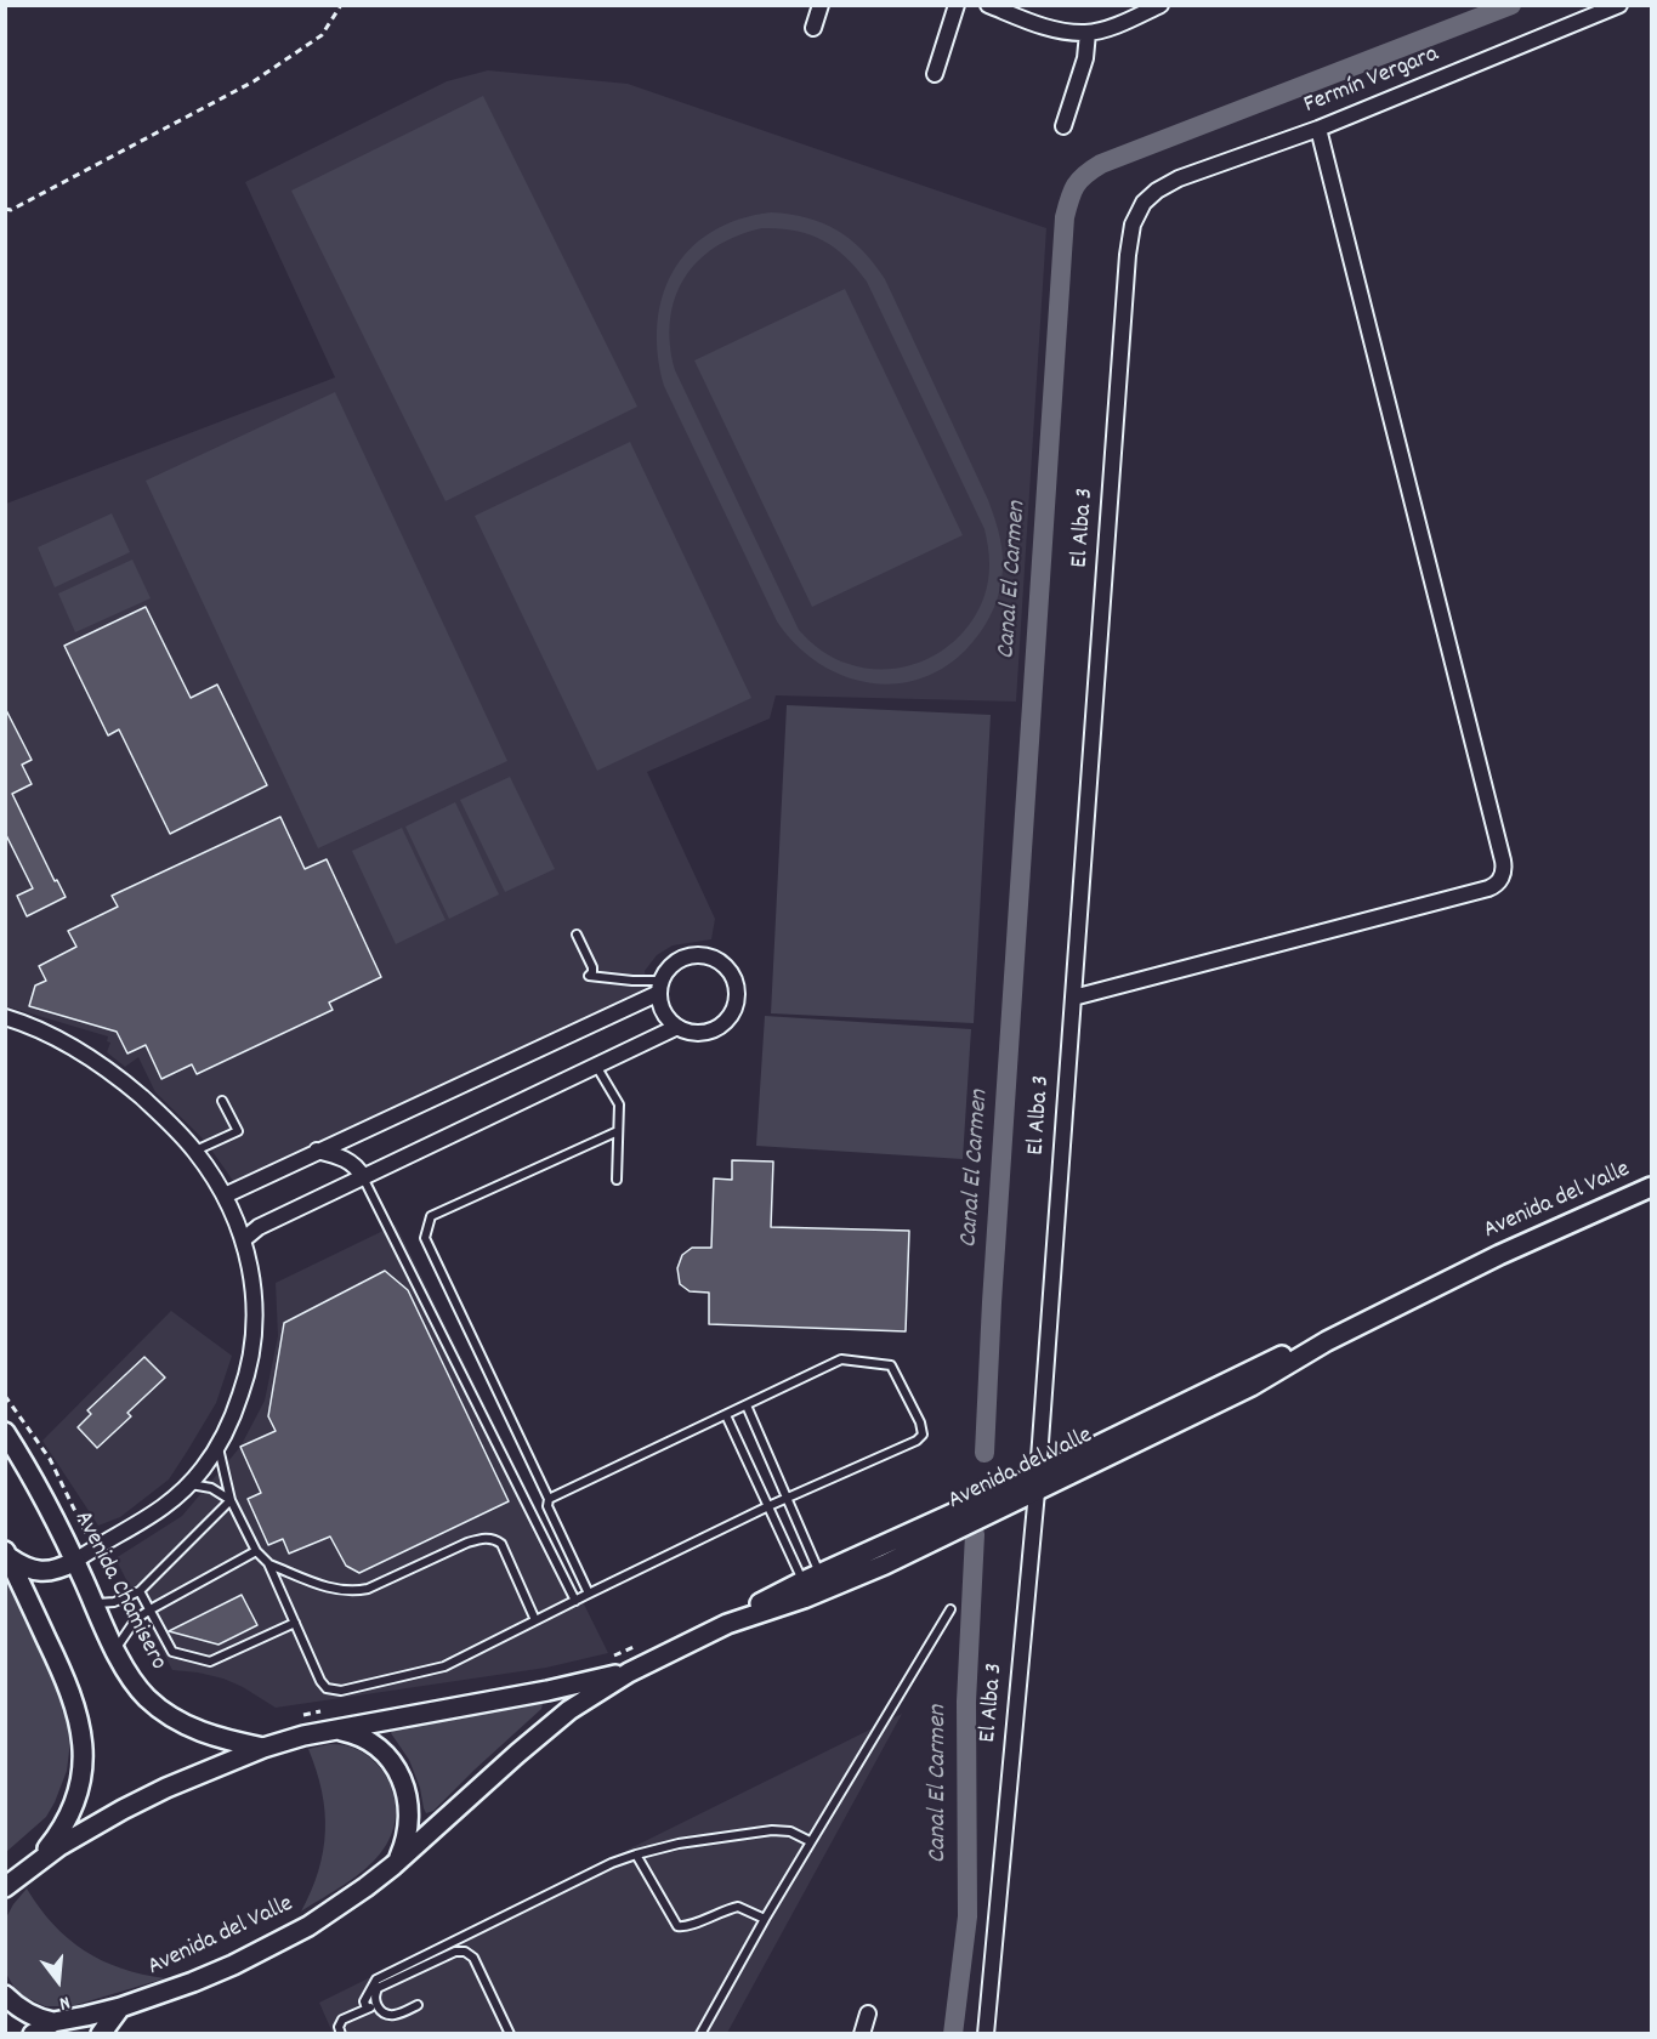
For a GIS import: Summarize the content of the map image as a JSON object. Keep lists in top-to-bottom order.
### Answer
{
  "streets": {
    "street": [
      "Fermín Vergara",
      "El Alba 3",
      "Avenida del Valle",
      "Avenida Chamisero"
    ]
  },
  "crossings": [
    ["Fermín Vergara", "El Alba 3"],
    ["El Alba 3", "Avenida del Valle"],
    ["Avenida del Valle", "Avenida Chamisero"]
  ],
  "water": ["Canal El Carmen"],
  "north": "bottom"
}
